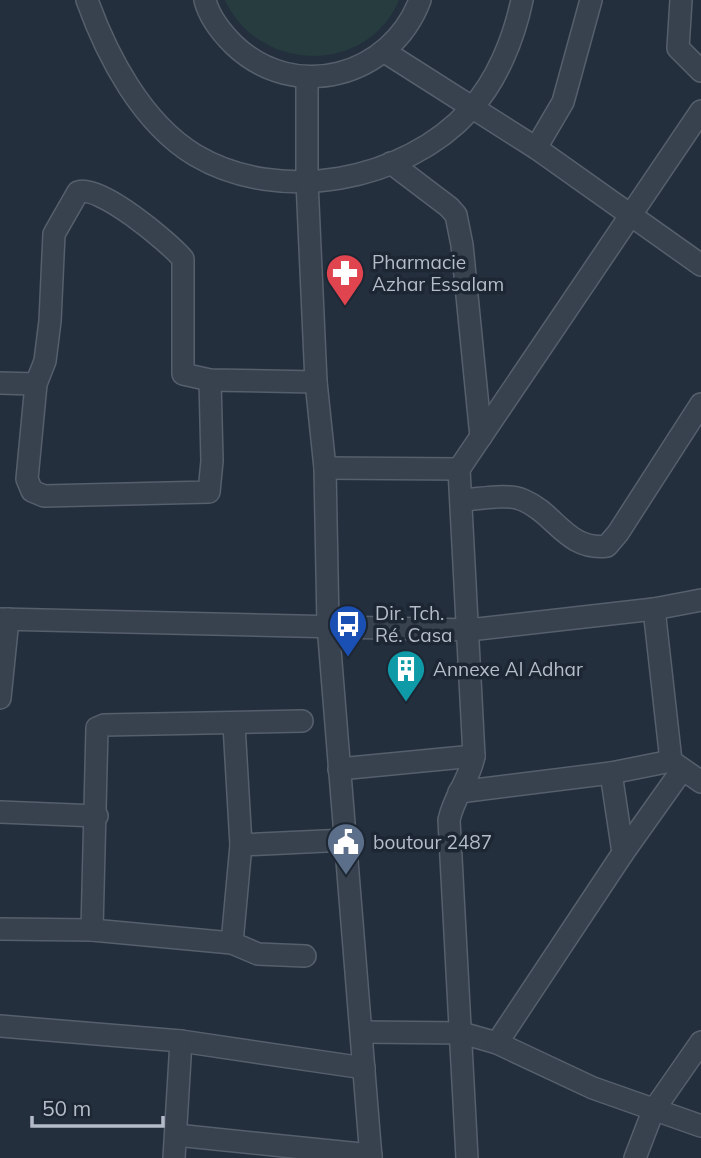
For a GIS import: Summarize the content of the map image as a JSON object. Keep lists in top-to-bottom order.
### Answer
{
  "places": {
    "pharmacy": ["Pharmacie Azhar Essalam"],
    "bus stop": ["Dir. Tch. Ré. Casa"],
    "building": ["Annexe Al Adhar"],
    "public building": ["boutour 2487"]
  },
  "scale_bar": "50 m"
}
